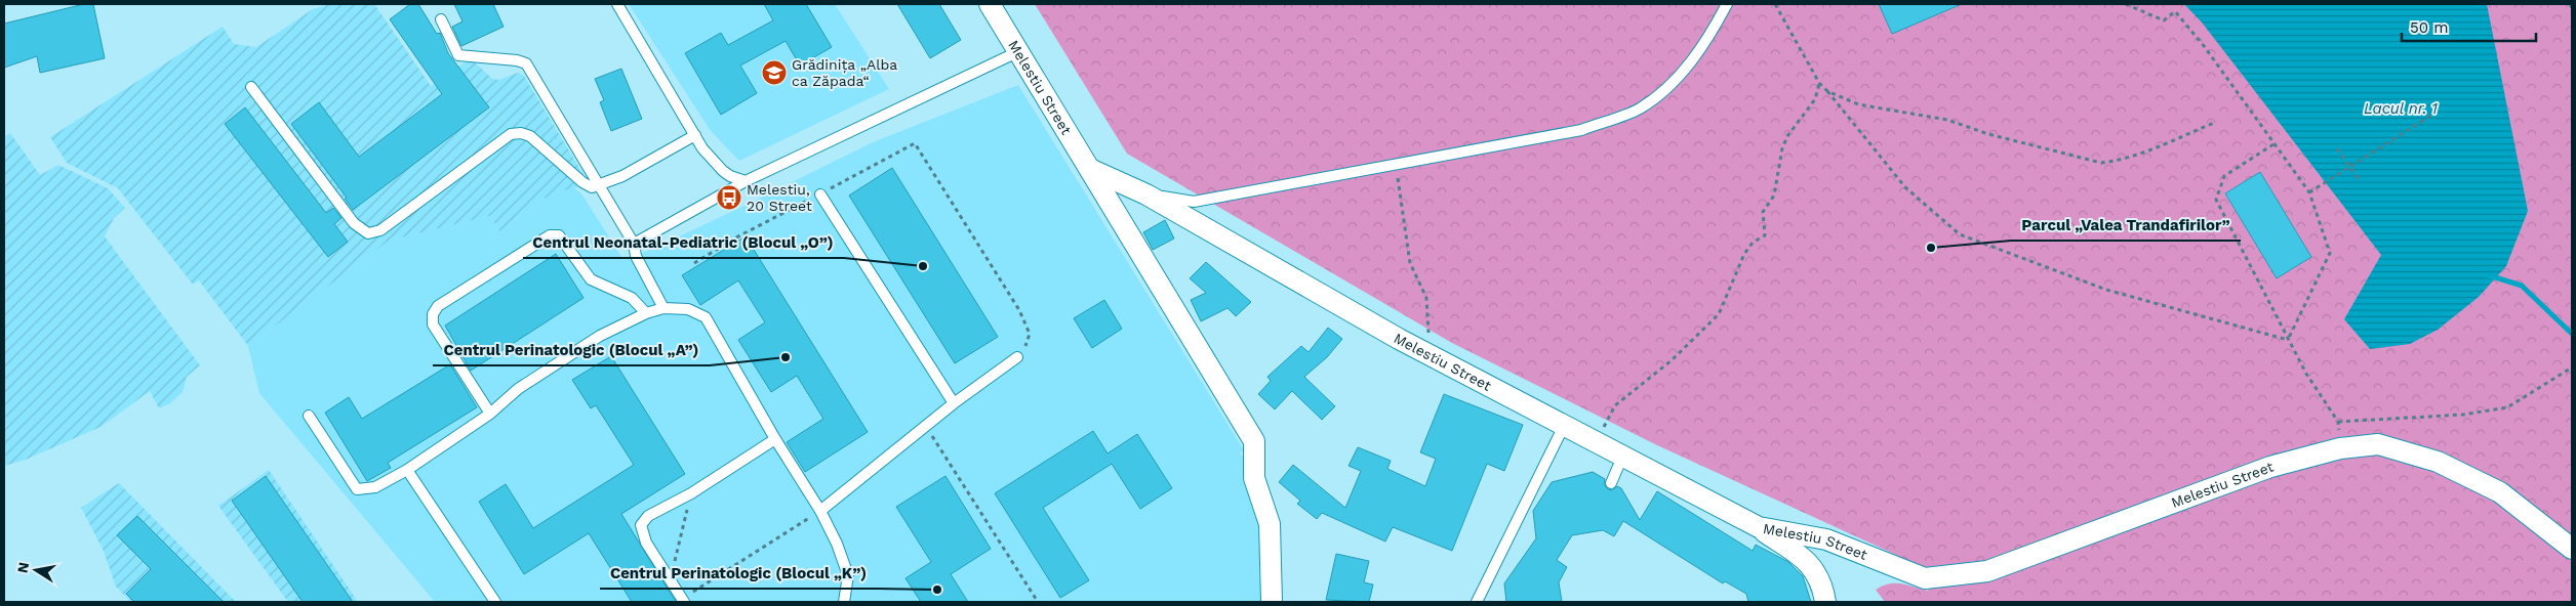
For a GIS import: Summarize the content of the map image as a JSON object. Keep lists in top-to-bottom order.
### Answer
{
  "streets": {
    "street": ["Melestiu Street"]
  },
  "water": ["Lacul nr. 1"],
  "places": {
    "school or university": ["Grădinița „Alba ca Zăpada“"],
    "bus stop": ["Melestiu, 20 Street"],
    "other": [
      "Parcul „Valea Trandafirilor”",
      "Centrul Neonatal-Pediatric (Blocul „O”)",
      "Centrul Perinatologic (Blocul „A”)",
      "Centrul Perinatologic (Blocul „K”)"
    ]
  },
  "scale_bar": "50 m",
  "north": "left"
}
